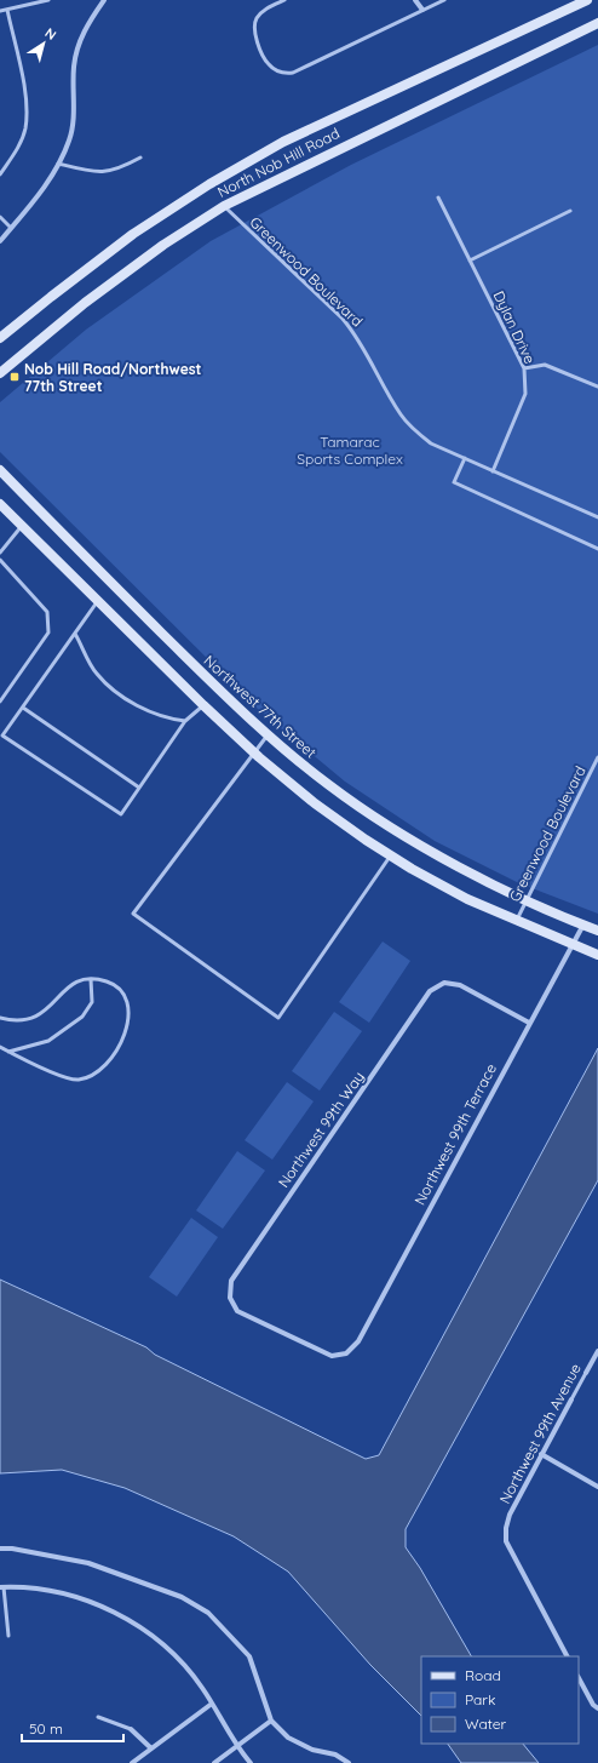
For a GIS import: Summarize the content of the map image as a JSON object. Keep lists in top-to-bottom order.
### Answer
{
  "streets": {
    "street": [
      "North Nob Hill Road",
      "Northwest 77th Street",
      "Northwest 99th Way",
      "Northwest 99th Terrace",
      "Northwest 99th Avenue"
    ],
    "lane": ["Greenwood Boulevard", "Dylan Drive"]
  },
  "crossings": [
    ["North Nob Hill Road", "Greenwood Boulevard"],
    ["Greenwood Boulevard", "Dylan Drive"],
    ["Greenwood Boulevard", "Northwest 77th Street"],
    ["Northwest 77th Street", "Northwest 99th Terrace"],
    ["Northwest 99th Way", "Northwest 99th Terrace"]
  ],
  "parks": ["Tamarac Sports Complex"],
  "places": {
    "transit": ["Nob Hill Road/Northwest 77th Street"]
  },
  "legend": ["Road", "Park", "Water"],
  "scale_bar": "50 m",
  "north": "top right"
}
